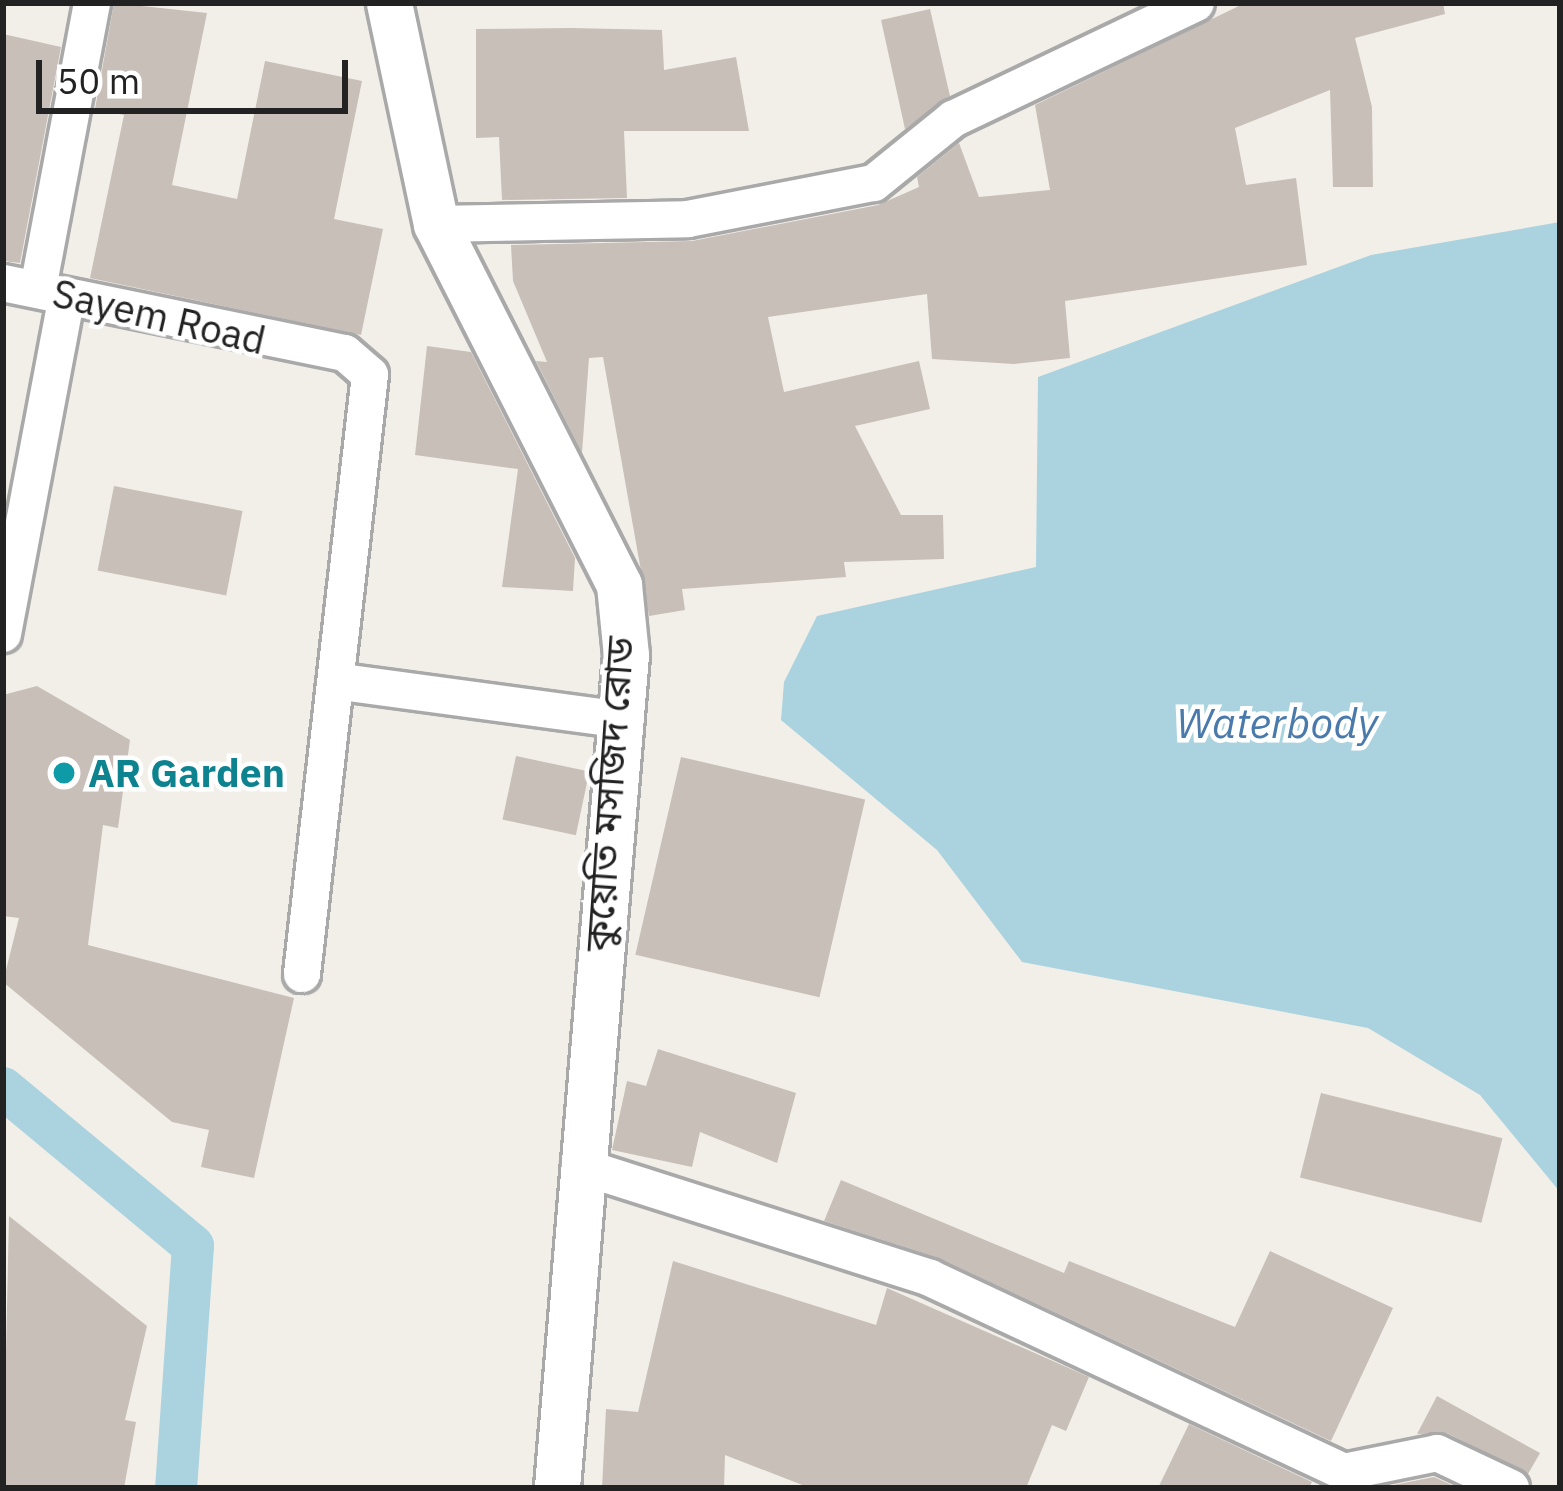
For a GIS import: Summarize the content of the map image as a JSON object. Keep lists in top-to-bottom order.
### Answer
{
  "streets": {
    "street": ["Sayem Road", "কুয়েতি মসজিদ রোড"]
  },
  "water": ["Waterbody"],
  "places": ["AR Garden"],
  "scale_bar": "50 m"
}
